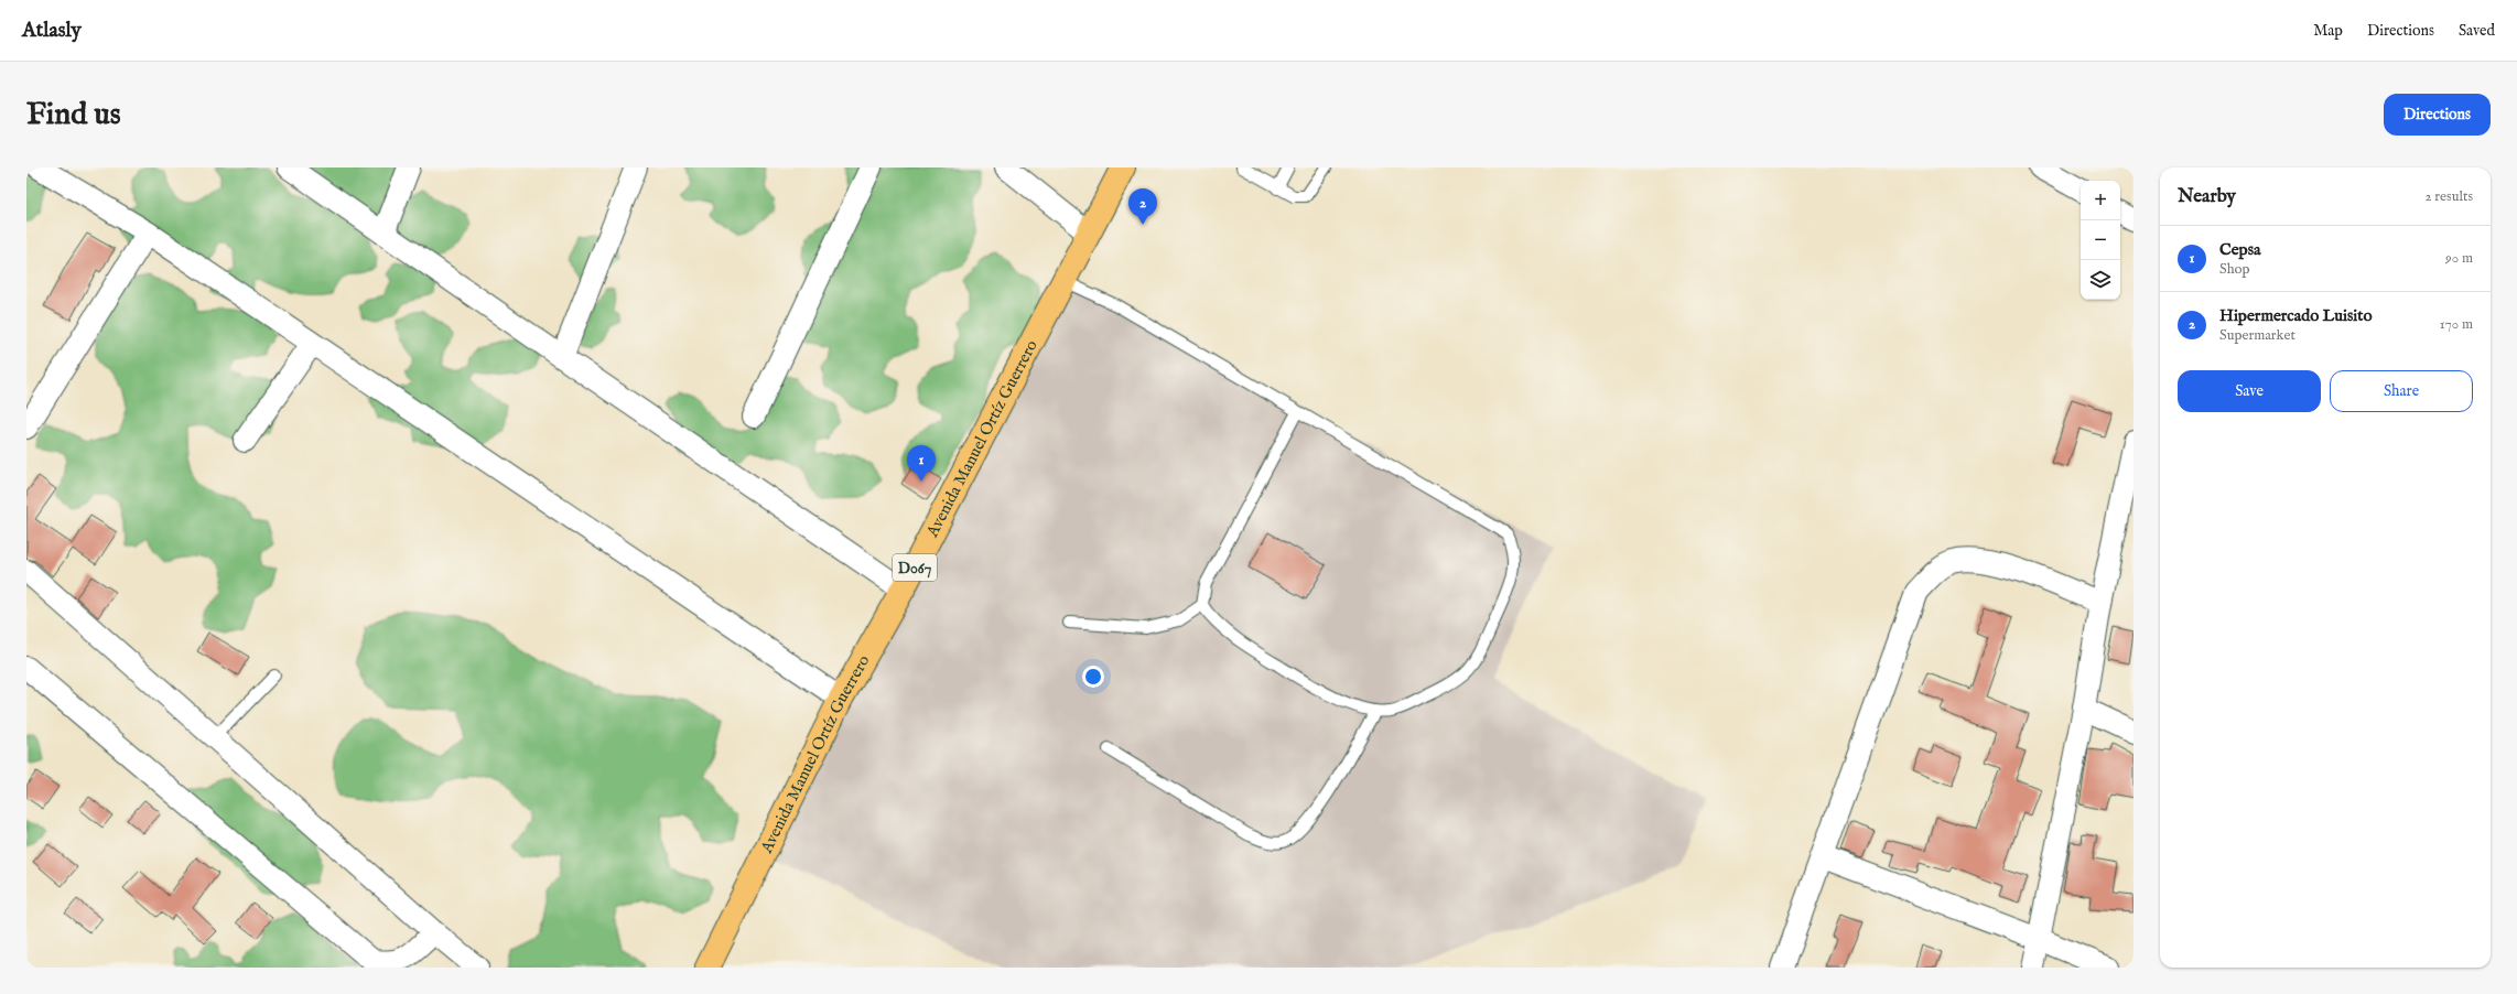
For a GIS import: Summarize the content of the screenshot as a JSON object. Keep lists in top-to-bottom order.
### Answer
{
  "streets": {
    "main road": ["Avenida Manuel Ortíz Guerrero", "D067"]
  },
  "page": {
    "header": "Atlasly",
    "nav": ["Map", "Directions", "Saved"],
    "buttons": [
      "Directions",
      ["Save", "Share"]
    ],
    "title": "Find us",
    "heading": ["Nearby", "2 results"],
    "map_buttons": ["+", "−"],
    "pins": ["2", "1"],
    "list": [
      {
        "mark": "1",
        "name": "Cepsa",
        "note": "Shop",
        "value": "90 m"
      },
      {
        "mark": "2",
        "name": "Hipermercado Luisito",
        "note": "Supermarket",
        "value": "170 m"
      }
    ]
  }
}
